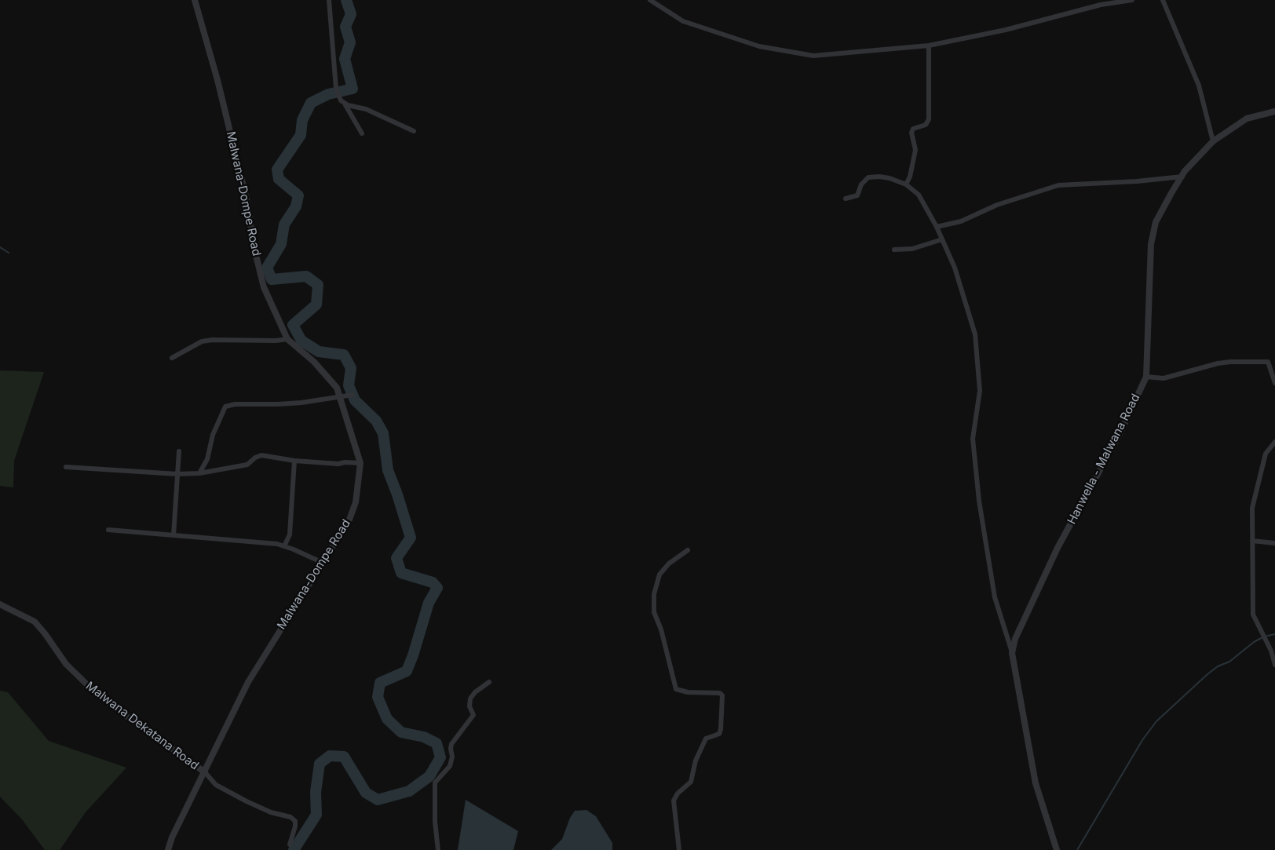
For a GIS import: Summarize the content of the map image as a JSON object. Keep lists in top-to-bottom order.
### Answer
{
  "streets": {
    "street": ["Malwana-Dompe Road", "Hanwella - Malwana Road", "Malwana Dekatana Road"]
  },
  "crossings": [
    ["Malwana-Dompe Road", "Malwana Dekatana Road"]
  ]
}
